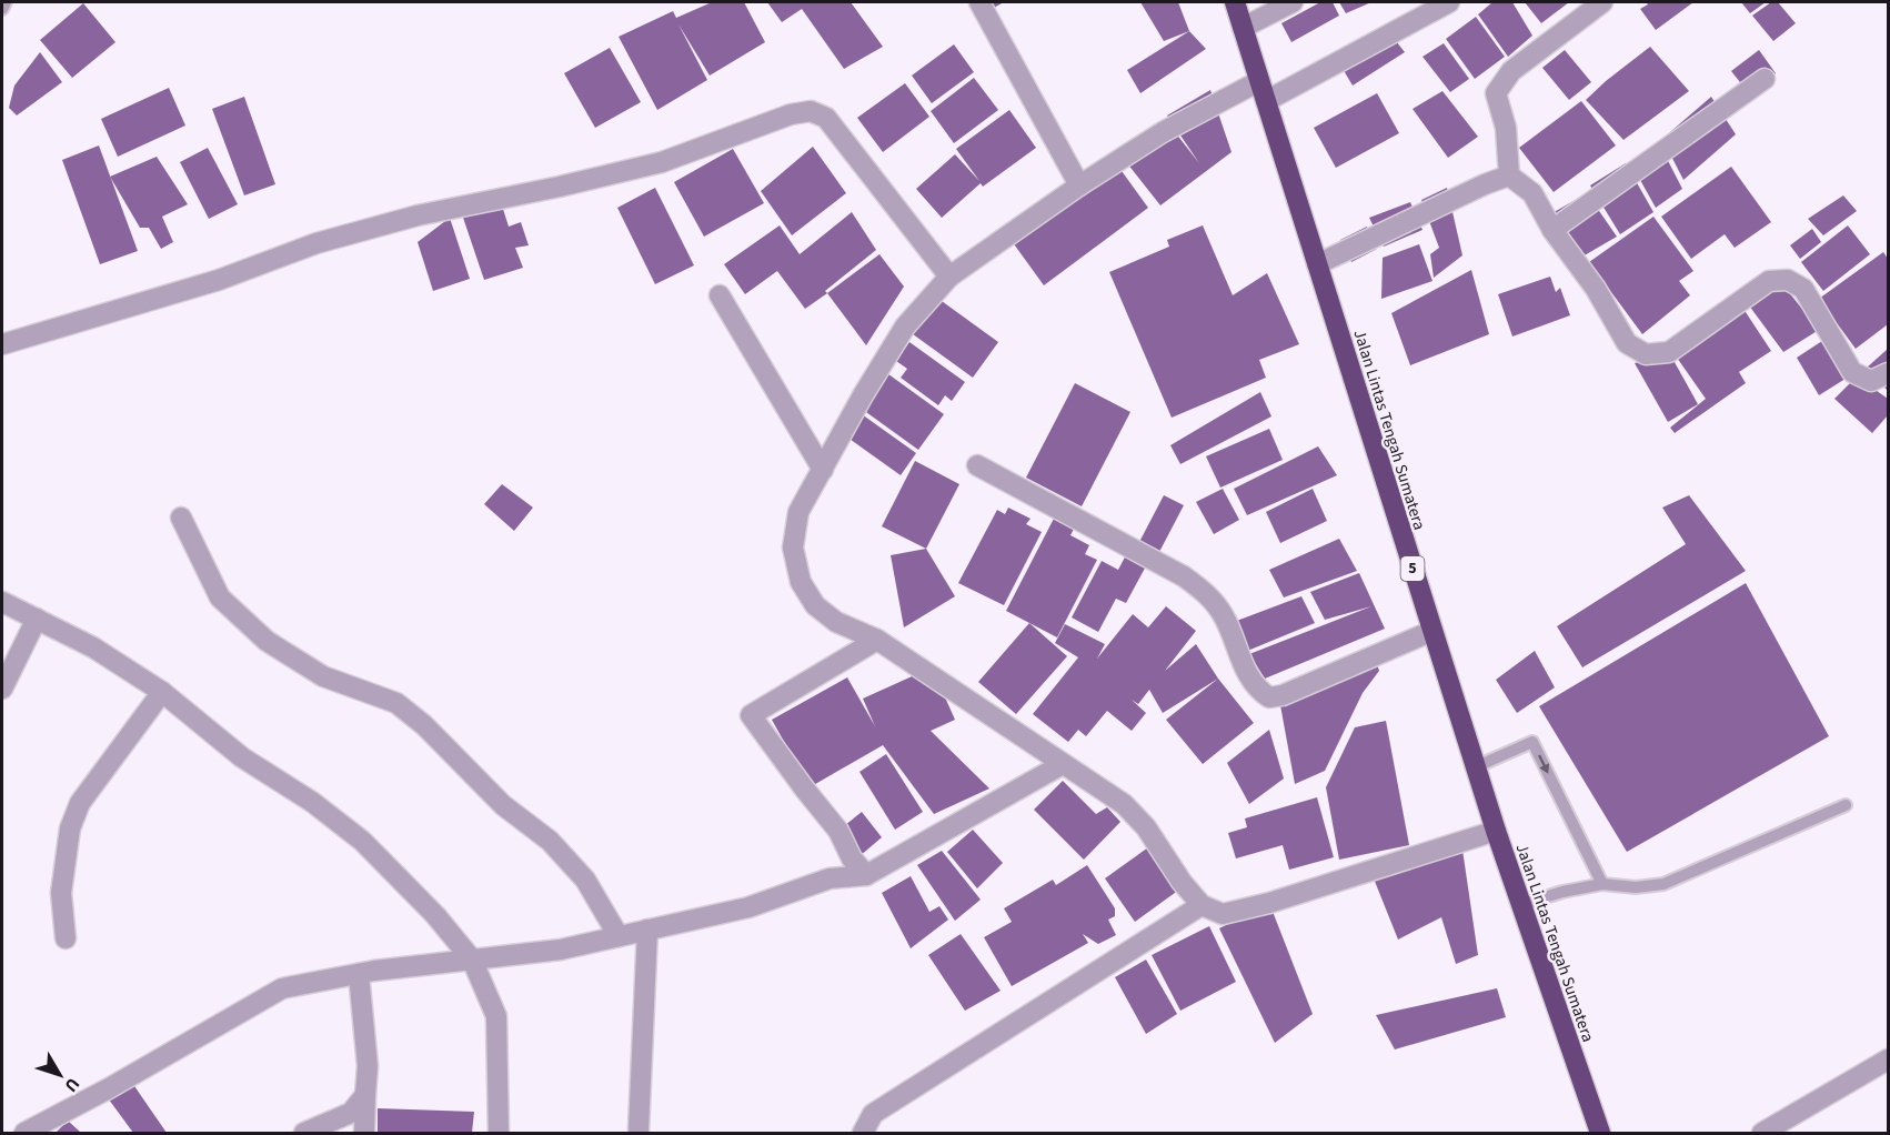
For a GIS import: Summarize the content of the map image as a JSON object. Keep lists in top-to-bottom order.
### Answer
{
  "streets": {
    "highway": ["Jalan Lintas Tengah Sumatera", "5"]
  },
  "north": "bottom right"
}
